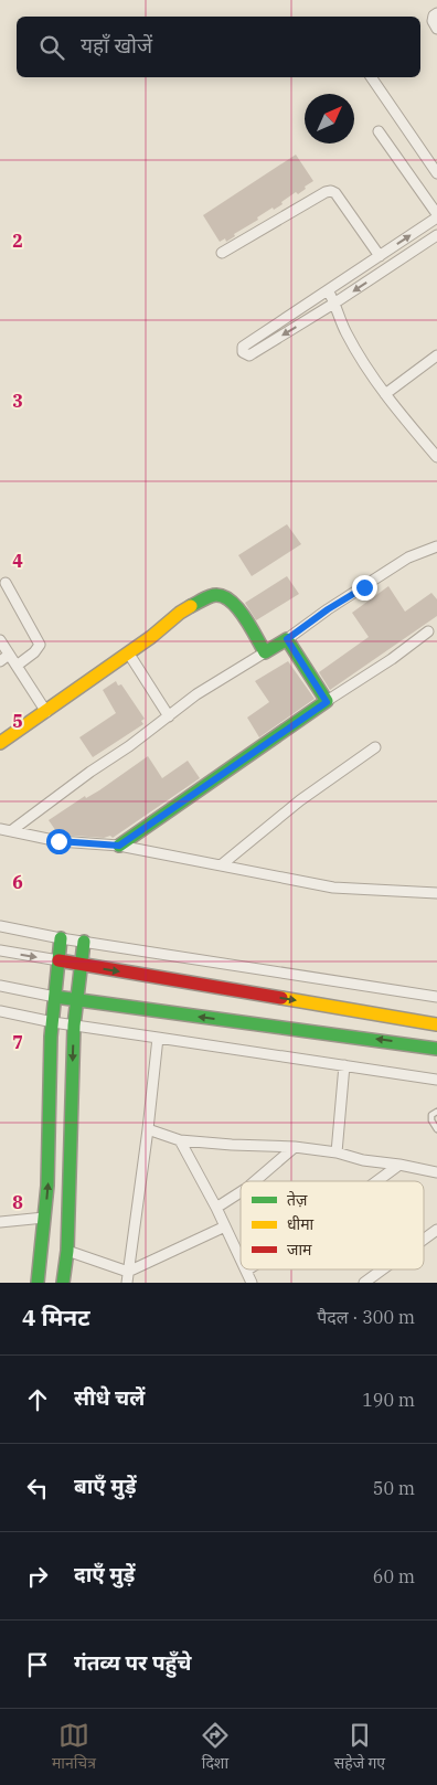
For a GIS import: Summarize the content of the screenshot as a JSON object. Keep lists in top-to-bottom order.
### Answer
{
  "legend": ["तेज़", "धीमा", "जाम"],
  "north": "top right",
  "page": {
    "search": "यहाँ खोजें",
    "heading": ["4 मिनट", "पैदल · 300 m"],
    "list": [
      ["सीधे चलें", "190 m"],
      ["बाएँ मुड़ें", "50 m"],
      ["दाएँ मुड़ें", "60 m"],
      "गंतव्य पर पहुँचे"
    ],
    "nav": ["मानचित्र", "दिशा", "सहेजे गए"]
  },
  "grid": {
    "rows": [
      "2",
      "3",
      "4",
      "5",
      "6",
      "7",
      "8"
    ]
  }
}
